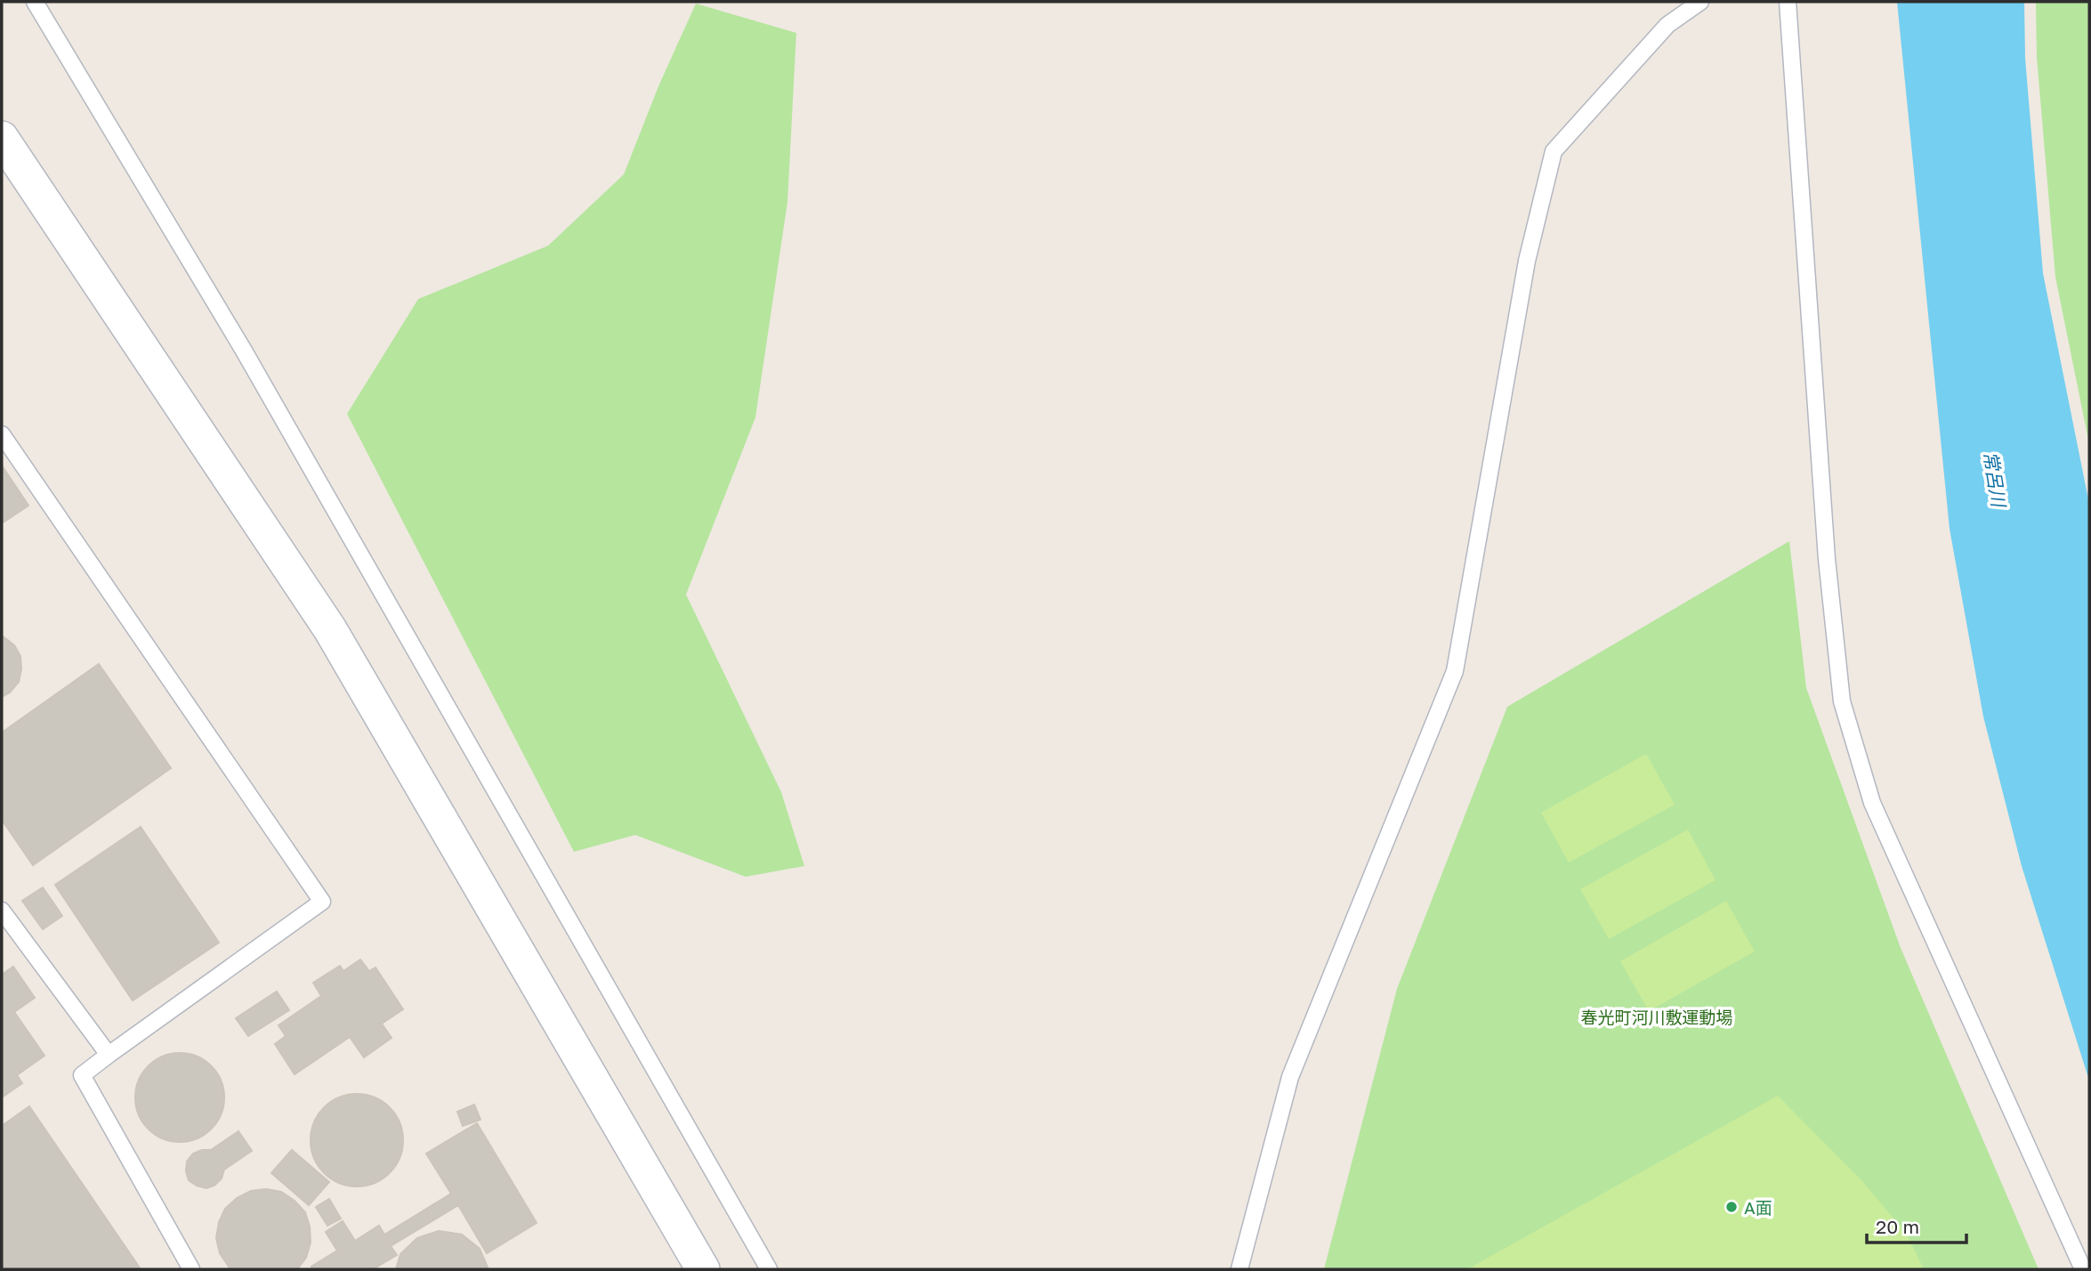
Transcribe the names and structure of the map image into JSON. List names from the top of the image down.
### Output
{
  "water": ["常呂川"],
  "parks": ["春光町河川敷運動場"],
  "places": ["A面"],
  "scale_bar": "20 m"
}
